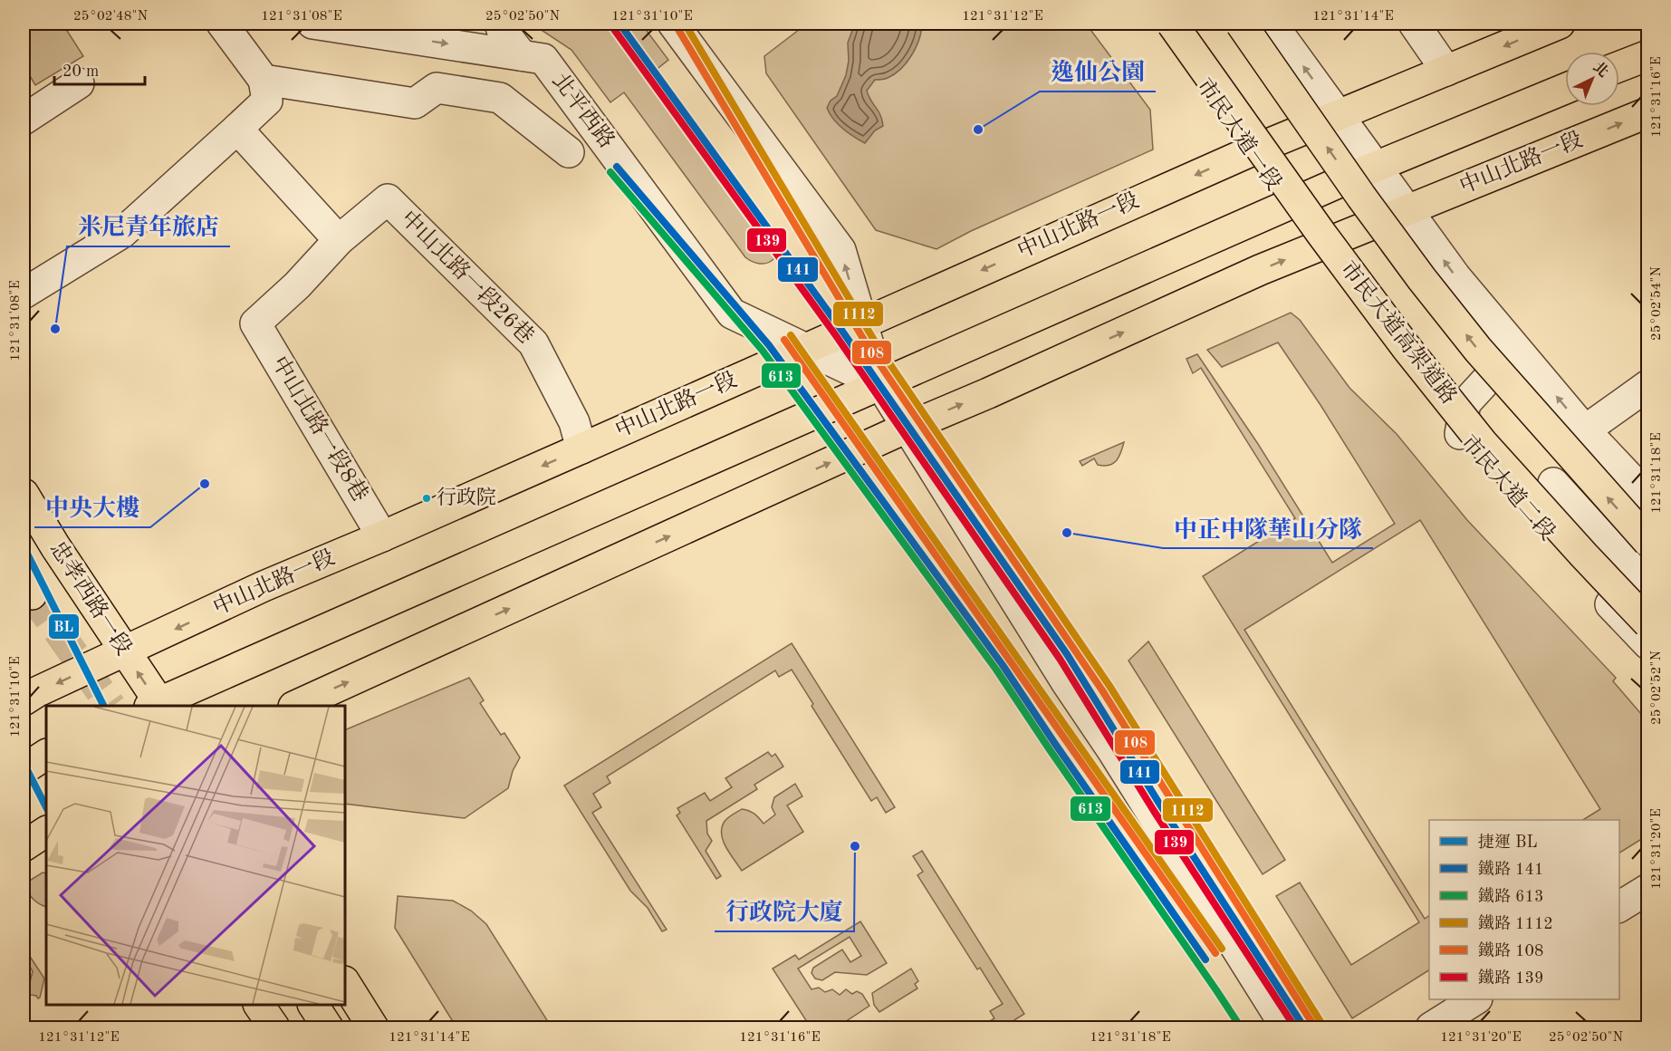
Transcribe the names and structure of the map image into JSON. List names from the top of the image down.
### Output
{
  "streets": {
    "main road": ["中山北路一段", "市民大道高架道路", "忠孝西路一段"],
    "street": [
      "北平西路",
      "市民大道一段",
      "中山北路一段26巷",
      "中山北路一段8巷",
      "市民大道二段"
    ]
  },
  "crossings": [
    ["北平西路", "中山北路一段"],
    ["市民大道一段", "中山北路一段"],
    ["市民大道一段", "市民大道二段"],
    ["中山北路一段", "中山北路一段26巷"],
    ["中山北路一段", "中山北路一段8巷"],
    ["中山北路一段", "市民大道二段"],
    ["中山北路一段", "忠孝西路一段"],
    ["中山北路一段26巷", "中山北路一段8巷"]
  ],
  "places": [
    "逸仙公園",
    "米尼青年旅店",
    "中央大樓",
    "行政院",
    "中正中隊華山分隊",
    "行政院大廈"
  ],
  "lines": [
    "rail line 141",
    "rail line 1112",
    "rail line 108",
    "rail line 139",
    "rail line 613",
    "metro line BL"
  ],
  "legend": [
    "捷運 BL",
    "鐵路 141",
    "鐵路 613",
    "鐵路 1112",
    "鐵路 108",
    "鐵路 139"
  ],
  "scale_bar": "20 m",
  "north": "top right",
  "coordinates": [
    "25°02'48\"N",
    "121°31'08\"E",
    "25°02'50\"N",
    "121°31'10\"E",
    "121°31'12\"E",
    "121°31'14\"E",
    "121°31'16\"E",
    "25°02'54\"N",
    "121°31'18\"E",
    "25°02'52\"N",
    "121°31'20\"E"
  ]
}
